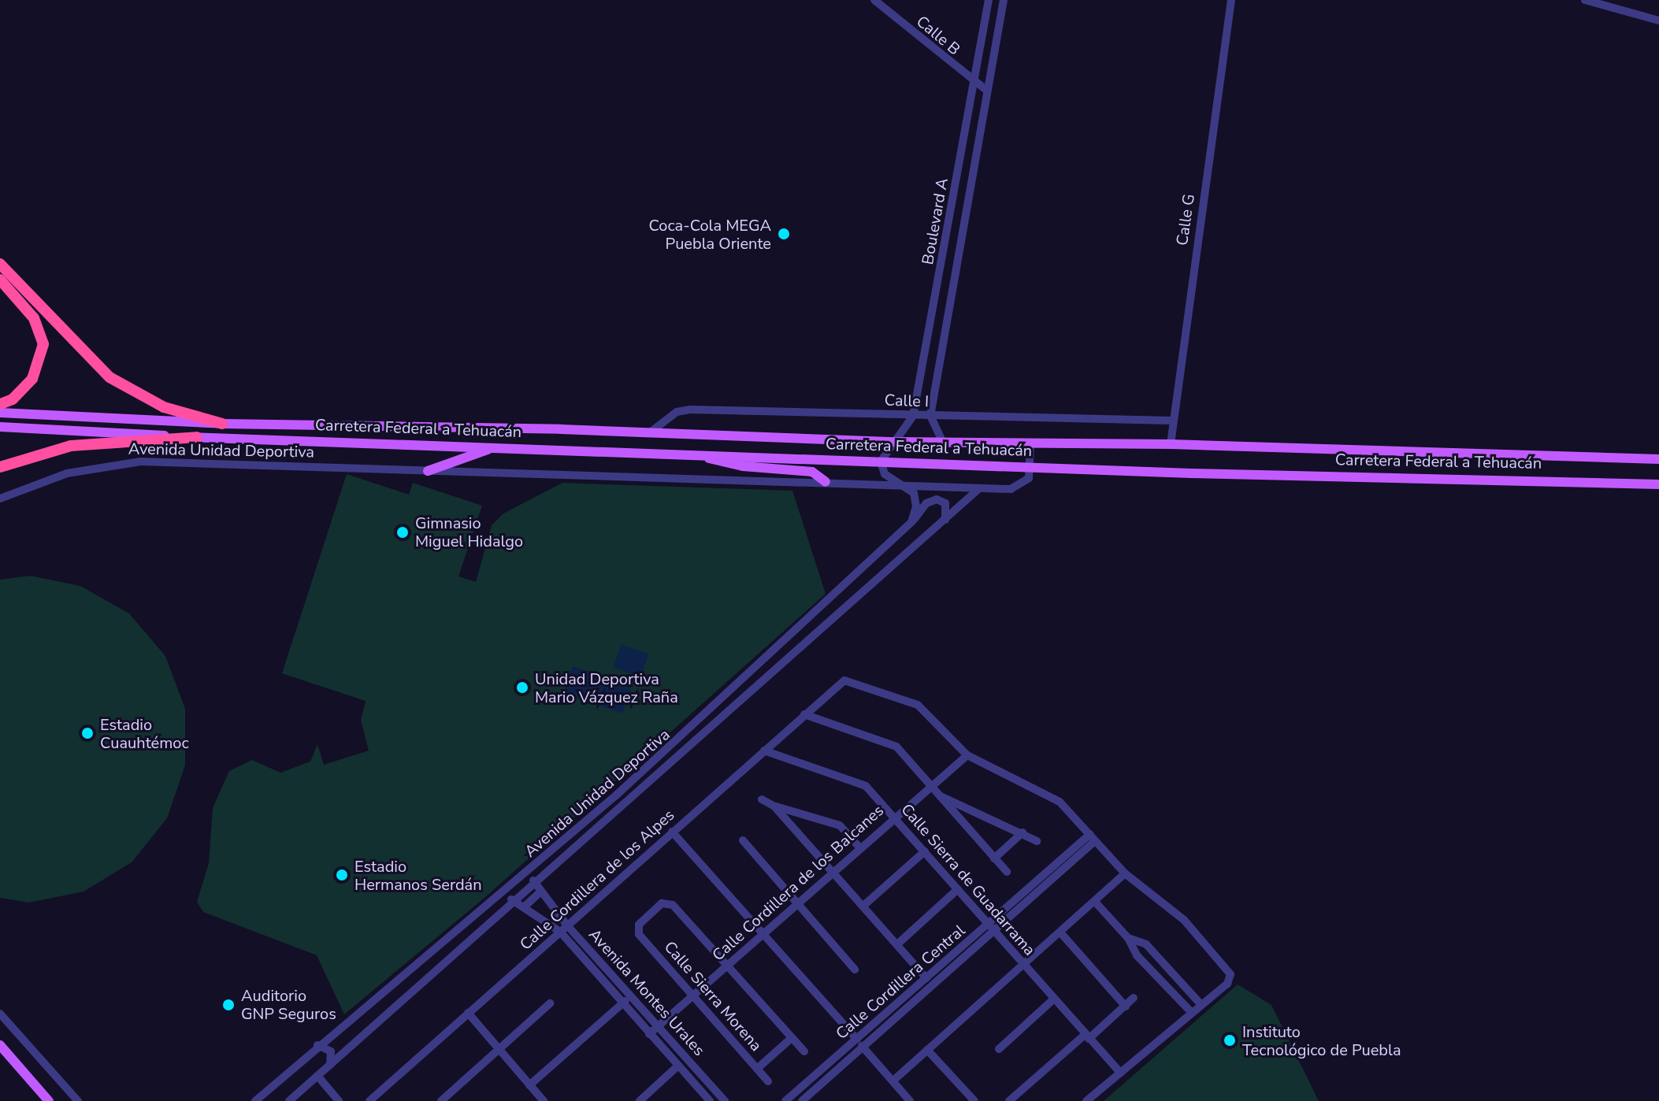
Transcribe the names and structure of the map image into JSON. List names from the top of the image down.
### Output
{
  "streets": {
    "main road": ["Carretera Federal a Tehuacán"],
    "street": [
      "Calle B",
      "Calle G",
      "Boulevard A",
      "Calle I",
      "Avenida Unidad Deportiva",
      "Calle Cordillera de los Alpes",
      "Calle Sierra de Guadarrama",
      "Calle Cordillera de los Balcanes",
      "Calle Cordillera Central",
      "Avenida Montes Urales",
      "Calle Sierra Morena"
    ]
  },
  "crossings": [
    ["Calle B", "Boulevard A"],
    ["Calle G", "Calle I"],
    ["Calle G", "Carretera Federal a Tehuacán"],
    ["Boulevard A", "Calle I"],
    ["Boulevard A", "Carretera Federal a Tehuacán"],
    ["Calle I", "Carretera Federal a Tehuacán"],
    ["Carretera Federal a Tehuacán", "Avenida Unidad Deportiva"],
    ["Avenida Unidad Deportiva", "Avenida Montes Urales"],
    ["Calle Cordillera de los Alpes", "Calle Sierra de Guadarrama"],
    ["Calle Cordillera de los Alpes", "Calle Cordillera de los Balcanes"],
    ["Calle Cordillera de los Alpes", "Avenida Montes Urales"],
    ["Calle Sierra de Guadarrama", "Calle Cordillera de los Balcanes"],
    ["Calle Sierra de Guadarrama", "Calle Cordillera Central"],
    ["Calle Cordillera de los Balcanes", "Avenida Montes Urales"],
    ["Calle Cordillera de los Balcanes", "Calle Sierra Morena"]
  ],
  "places": [
    "Coca-Cola MEGA Puebla Oriente",
    "Gimnasio Miguel Hidalgo",
    "Unidad Deportiva Mario Vázquez Raña",
    "Estadio Cuauhtémoc",
    "Estadio Hermanos Serdán",
    "Auditorio GNP Seguros",
    "Instituto Tecnológico de Puebla"
  ]
}
